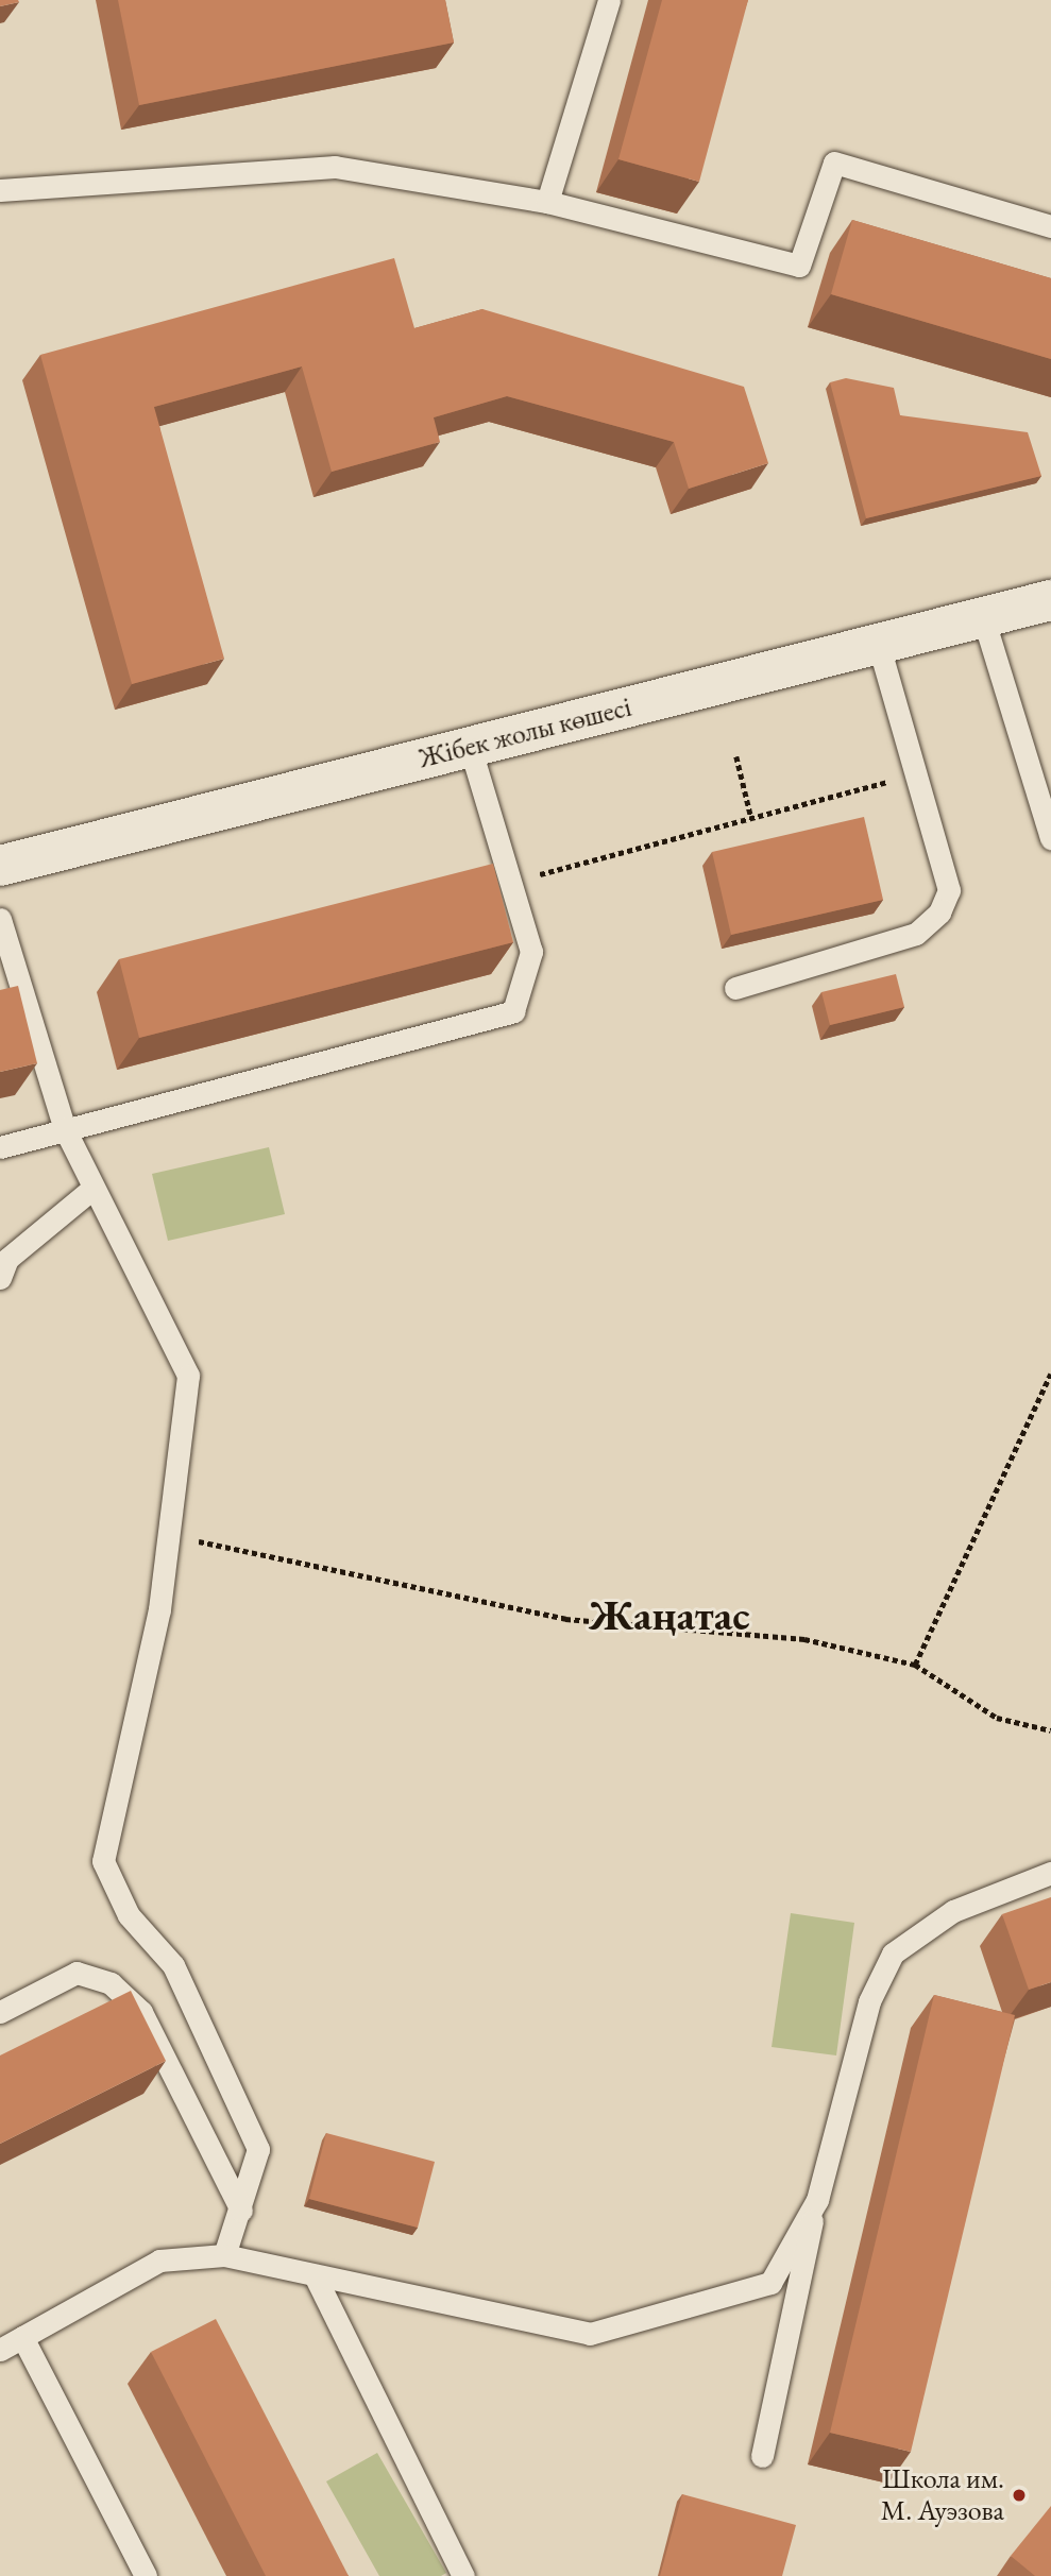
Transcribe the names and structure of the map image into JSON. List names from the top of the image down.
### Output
{
  "streets": {
    "main road": ["Жібек жолы көшесі"]
  },
  "districts": ["Жаңатас"],
  "places": ["Школа им. М. Ауэзова"]
}
